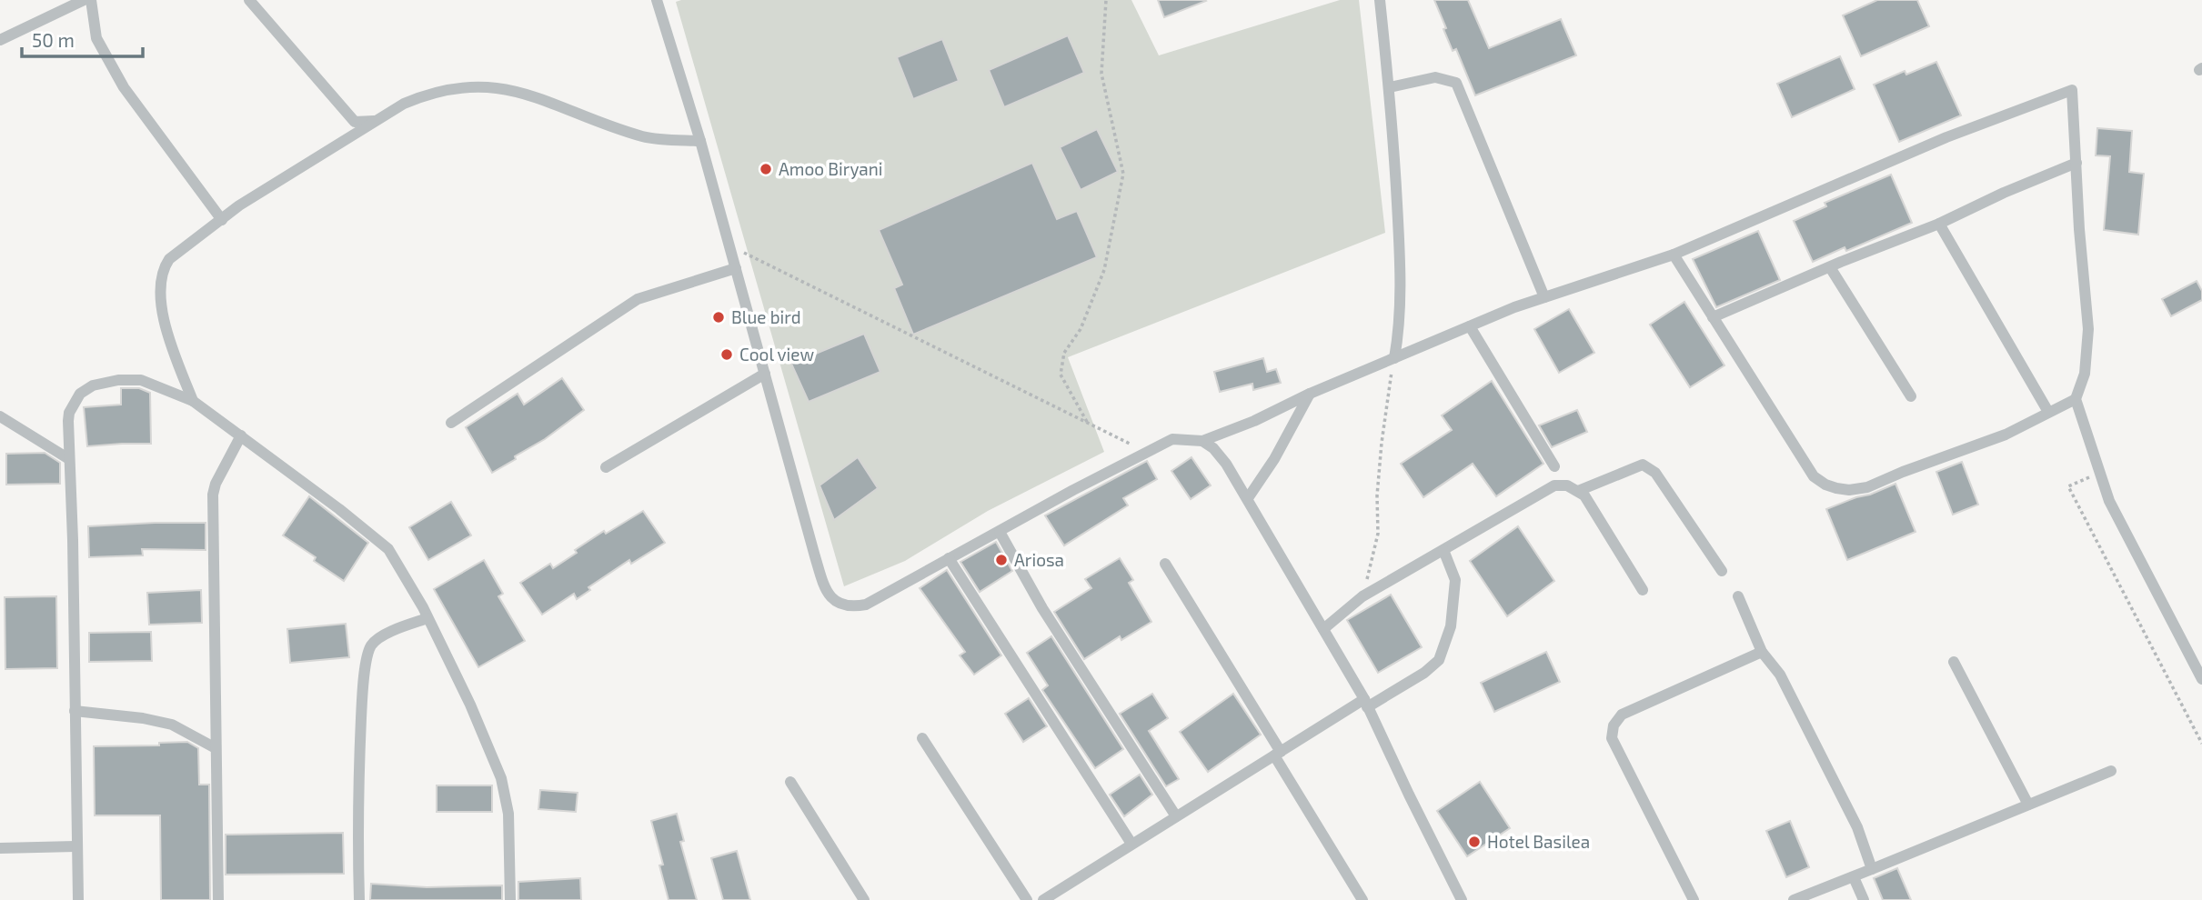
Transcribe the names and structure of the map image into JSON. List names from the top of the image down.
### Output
{
  "places": [
    "Amoo Biryani",
    "Blue bird",
    "Cool view",
    "Ariosa",
    "Hotel Basilea"
  ],
  "scale_bar": "50 m"
}
